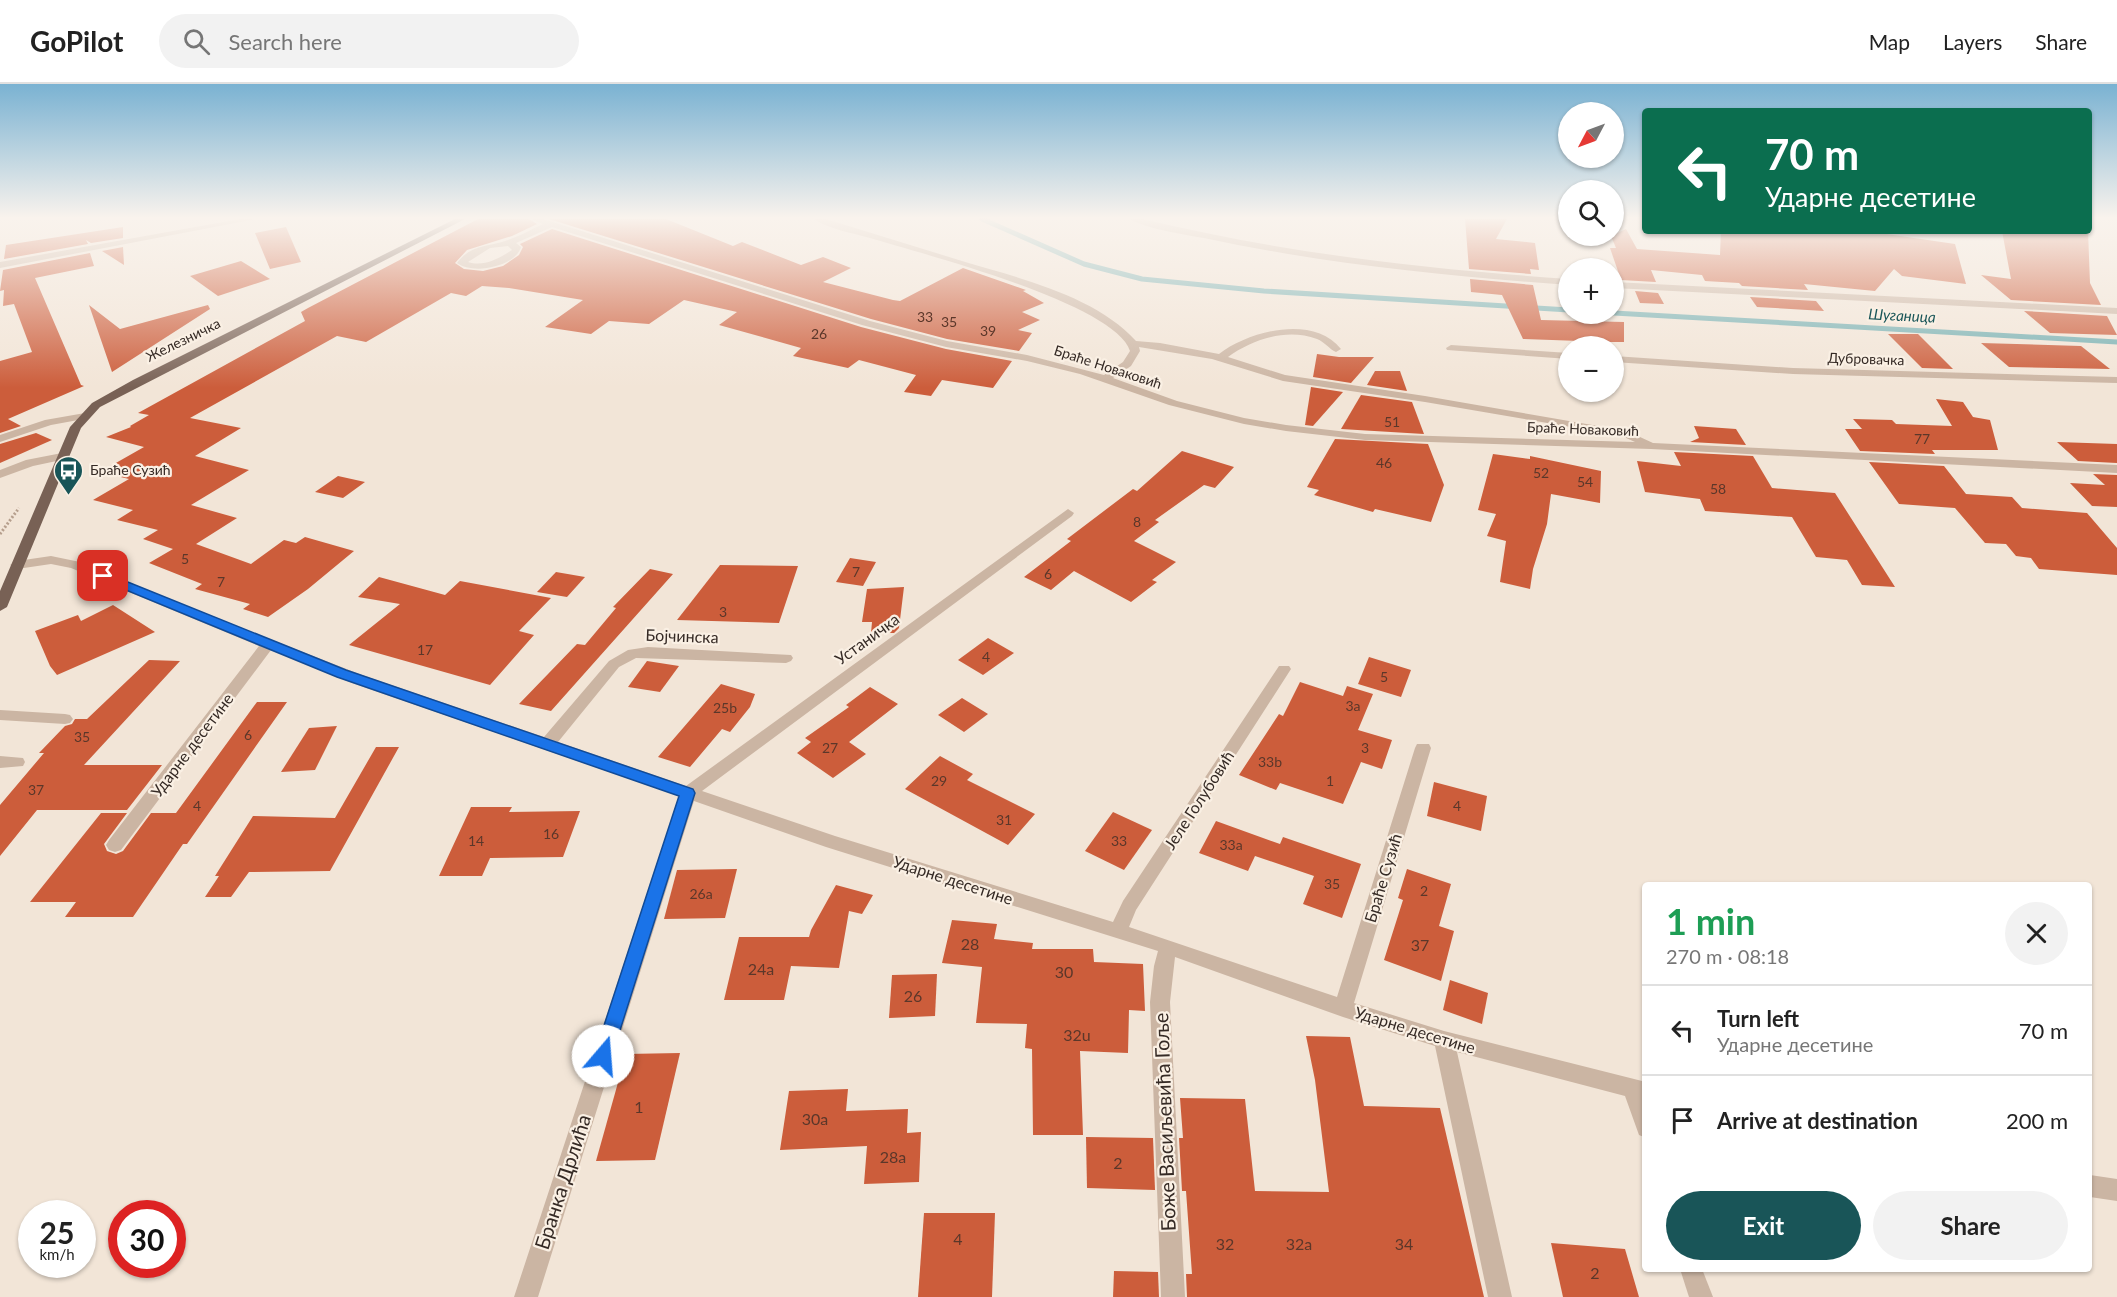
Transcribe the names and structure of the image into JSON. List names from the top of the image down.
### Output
{
  "streets": {
    "main road": ["Железничка"],
    "street": [
      "Дубровачка",
      "Браће Новаковић",
      "Бојчинска",
      "Устаничка",
      "Ударне десетине",
      "Јеле Голубовић",
      "Браће Сузић",
      "Боже Васиљевића Гоље",
      "Бранка Дрлића"
    ]
  },
  "crossings": [
    ["Железничка", "Ударне десетине"],
    ["Бојчинска", "Ударне десетине"],
    ["Устаничка", "Ударне десетине"],
    ["Устаничка", "Бранка Дрлића"],
    ["Ударне десетине", "Јеле Голубовић"],
    ["Ударне десетине", "Браће Сузић"],
    ["Ударне десетине", "Боже Васиљевића Гоље"],
    ["Ударне десетине", "Бранка Дрлића"]
  ],
  "water": ["Шуганица"],
  "places": {
    "bus stop": ["Браће Сузић"]
  },
  "house_numbers": [
    "33",
    "35",
    "39",
    "26",
    "51",
    "77",
    "46",
    "52",
    "54",
    "58",
    "8",
    "5",
    "7",
    "6",
    "7",
    "3",
    "17",
    "4",
    "5",
    "3a",
    "25b",
    "6",
    "35",
    "27",
    "3",
    "33b",
    "29",
    "1",
    "37",
    "4",
    "4",
    "31",
    "16",
    "14",
    "33",
    "33a",
    "35",
    "2",
    "26a",
    "28",
    "37",
    "24a",
    "30",
    "26",
    "32u",
    "1",
    "30a",
    "28a",
    "2",
    "4",
    "32",
    "32a",
    "34",
    "2"
  ],
  "north": "bottom left",
  "page": {
    "header": "GoPilot",
    "search": "Search here",
    "nav": ["Map", "Layers", "Share"],
    "map_buttons": ["+", "−"],
    "turn": ["70 m", "Ударне десетине"],
    "heading": ["1 min", "270 m · 08:18"],
    "list": [
      {
        "name": "Turn left",
        "note": "Ударне десетине",
        "value": "70 m"
      },
      {
        "name": "Arrive at destination",
        "value": "200 m"
      }
    ],
    "buttons": ["Exit", "Share"],
    "speed": "25 km/h",
    "limit": "30"
  }
}
